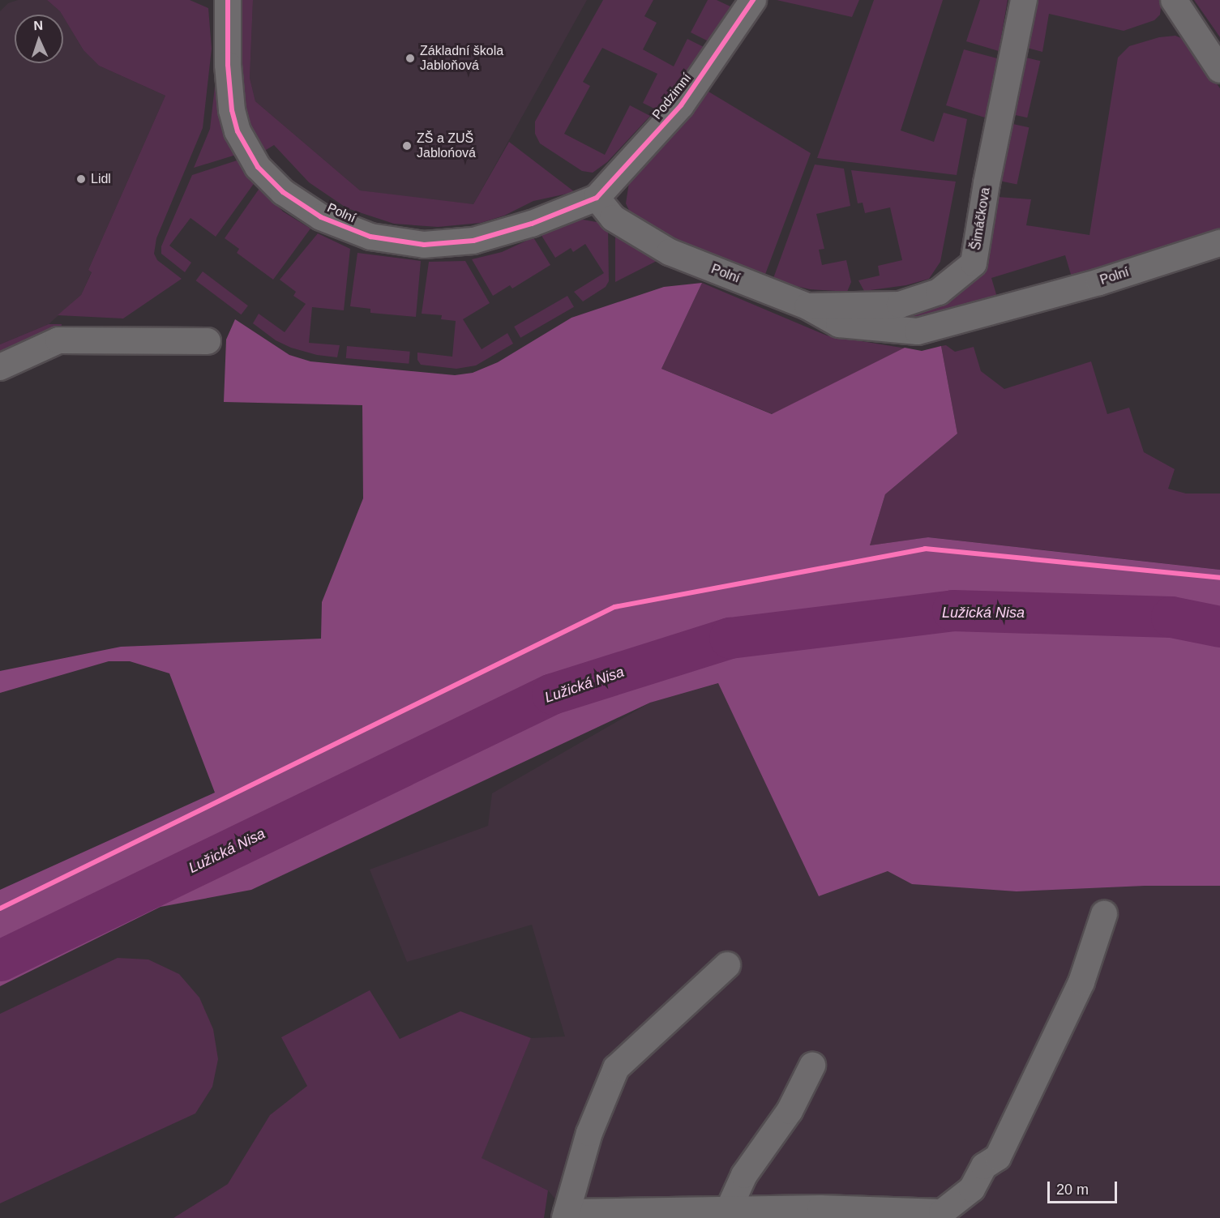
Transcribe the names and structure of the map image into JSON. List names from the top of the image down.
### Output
{
  "streets": {
    "street": ["Podzimní", "Polní", "Šimáčkova"]
  },
  "crossings": [
    ["Podzimní", "Polní"],
    ["Polní", "Šimáčkova"]
  ],
  "water": ["Lužická Nisa"],
  "places": ["Základní škola Jabloňová", "ZŠ a ZUŠ Jablońová", "Lidl"],
  "scale_bar": "20 m",
  "north": "top"
}
